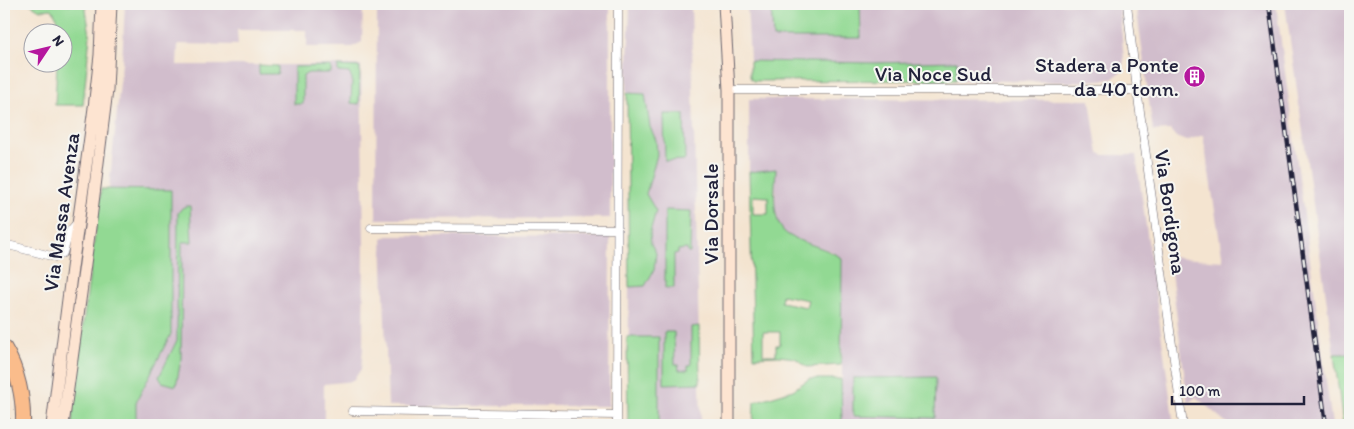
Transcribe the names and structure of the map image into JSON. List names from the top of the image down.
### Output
{
  "streets": {
    "main road": ["Via Massa Avenza", "Via Dorsale"],
    "street": ["Via Noce Sud", "Via Bordigona"]
  },
  "crossings": [
    ["Via Noce Sud", "Via Bordigona"],
    ["Via Noce Sud", "Via Dorsale"]
  ],
  "places": {
    "building": ["Stadera a Ponte da 40 tonn."]
  },
  "scale_bar": "100 m",
  "north": "top right"
}
